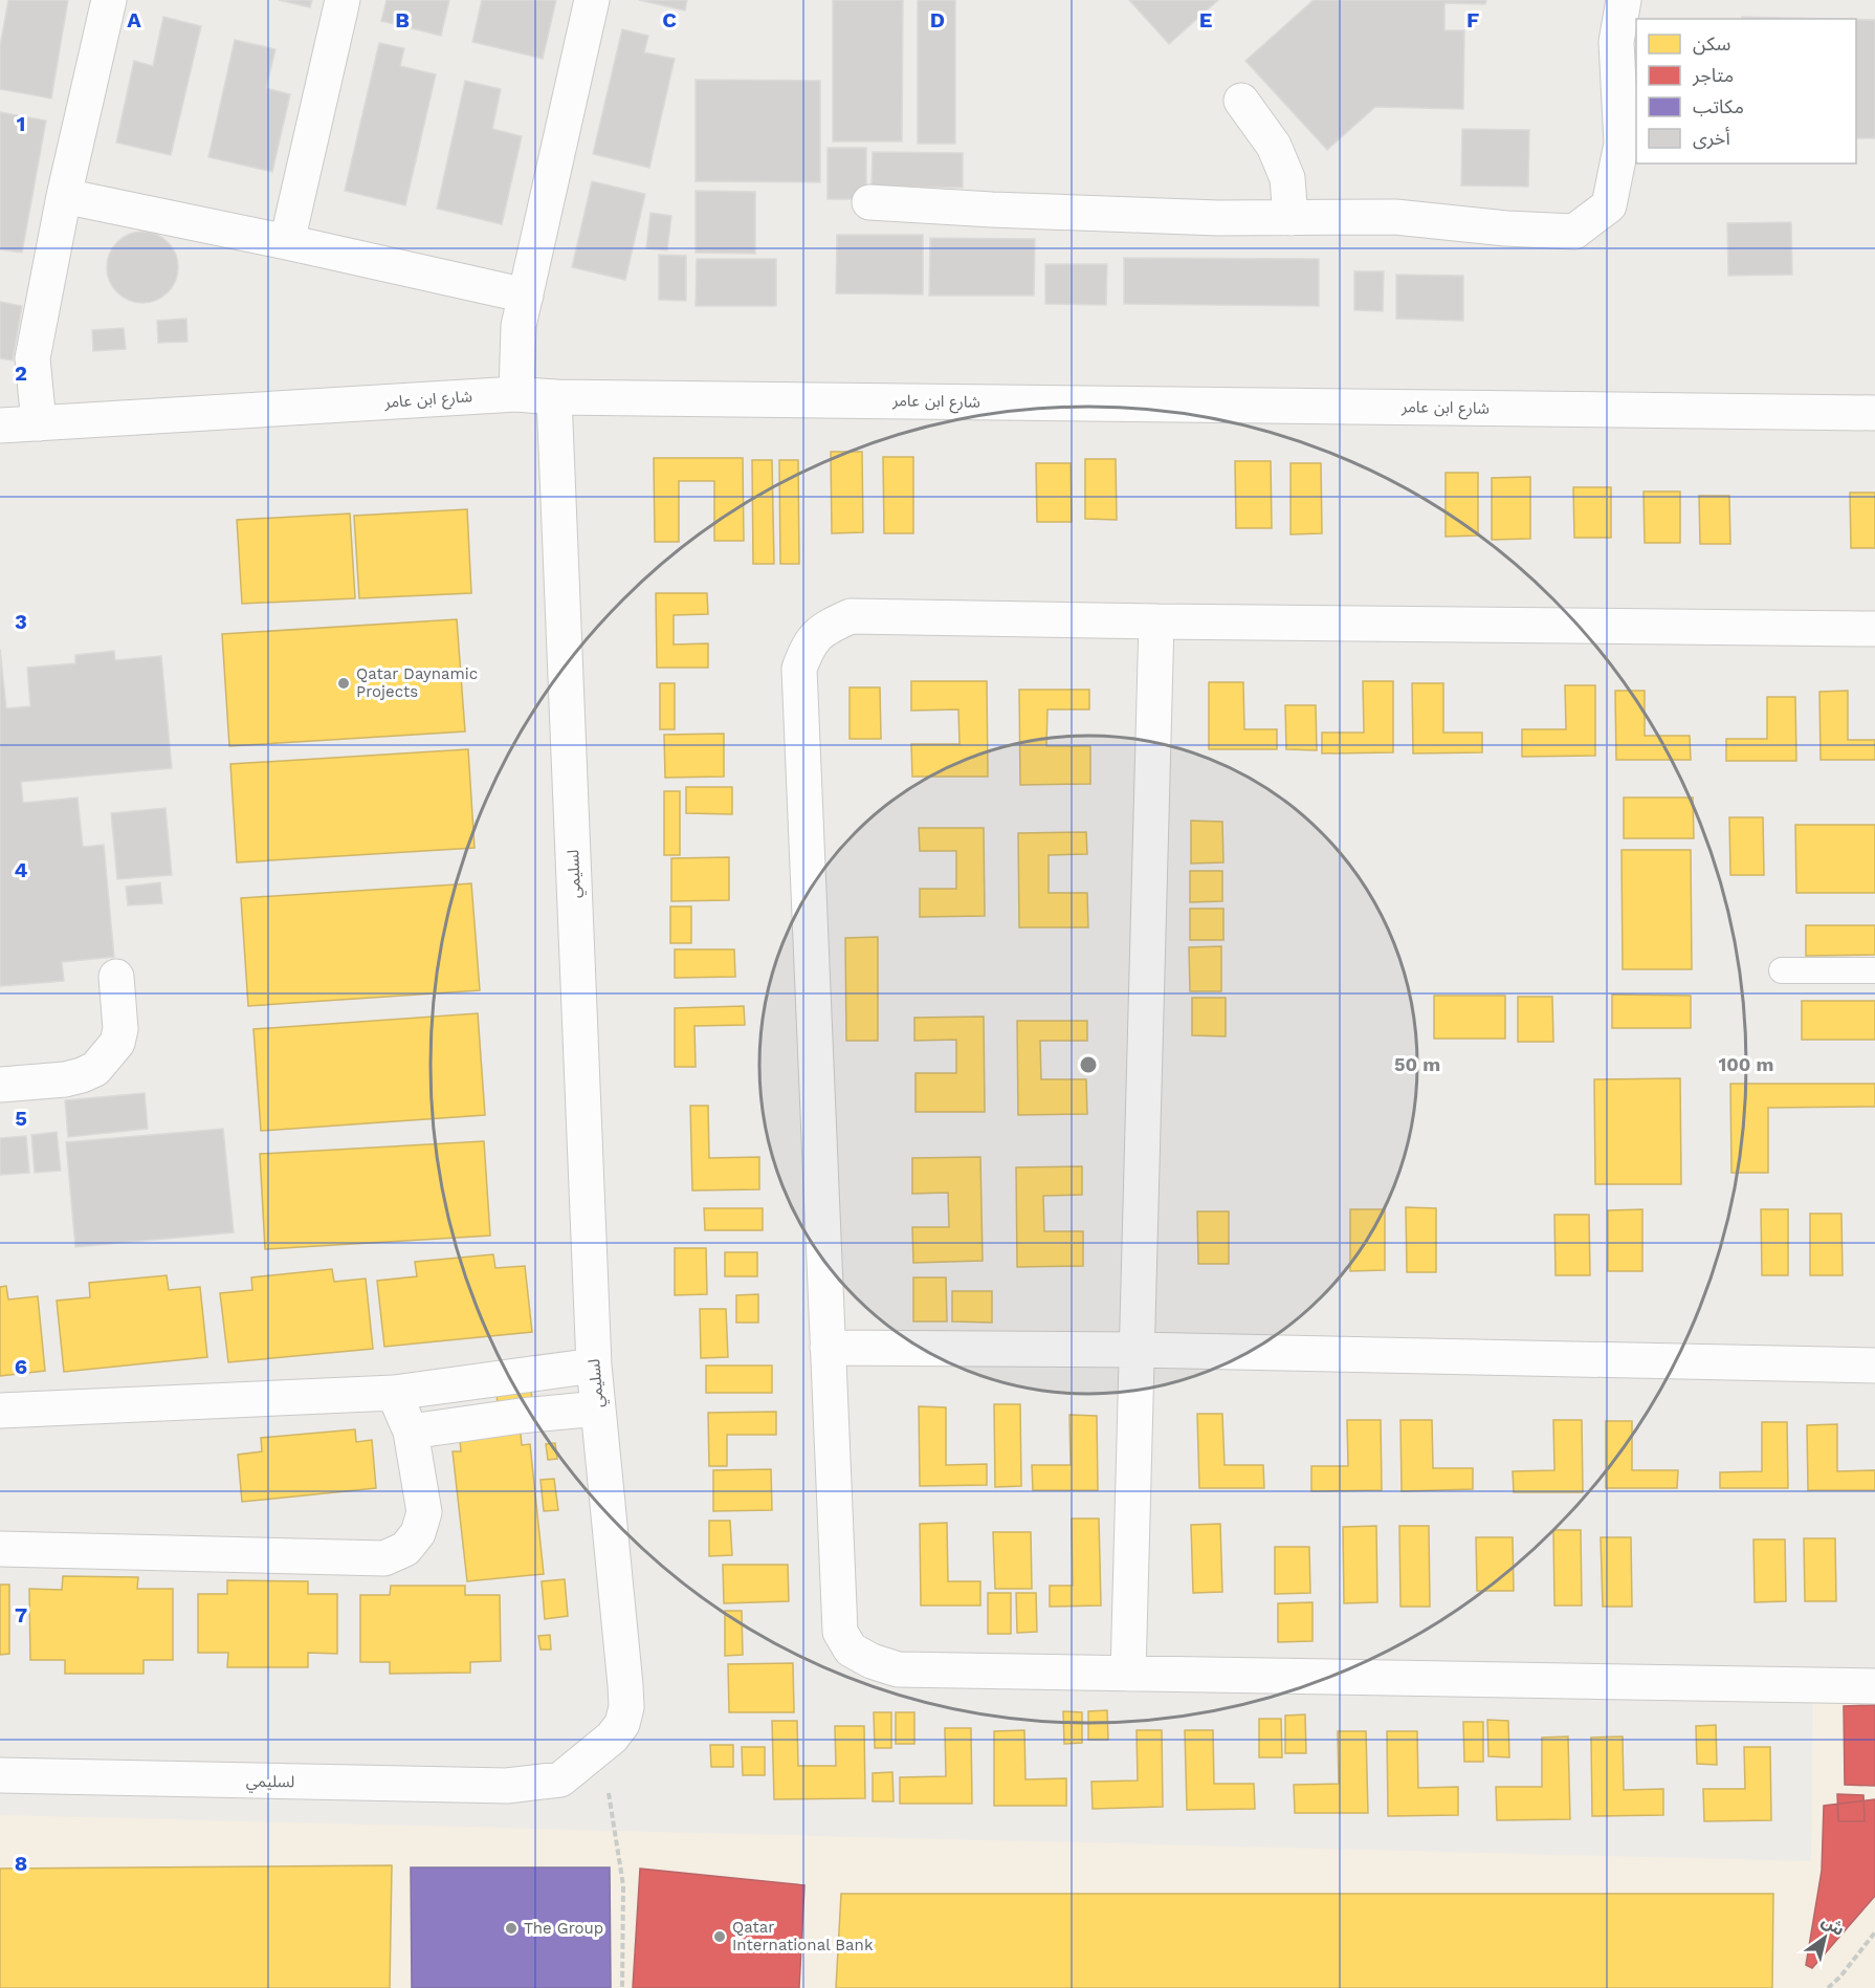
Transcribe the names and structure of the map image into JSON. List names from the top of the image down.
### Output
{
  "streets": {
    "street": ["شارع ابن عامر", "لسليمي"]
  },
  "crossings": [
    ["شارع ابن عامر", "لسليمي"]
  ],
  "places": ["Qatar Daynamic Projects", "The Group", "Qatar International Bank"],
  "legend": [
    "سكن",
    "متاجر",
    "مكاتب",
    "أخرى"
  ],
  "north": "top right",
  "grid": {
    "columns": [
      "A",
      "B",
      "C",
      "D",
      "E",
      "F"
    ],
    "rows": [
      "1",
      "2",
      "3",
      "4",
      "5",
      "6",
      "7",
      "8"
    ]
  },
  "rings": ["50 m", "100 m"]
}
